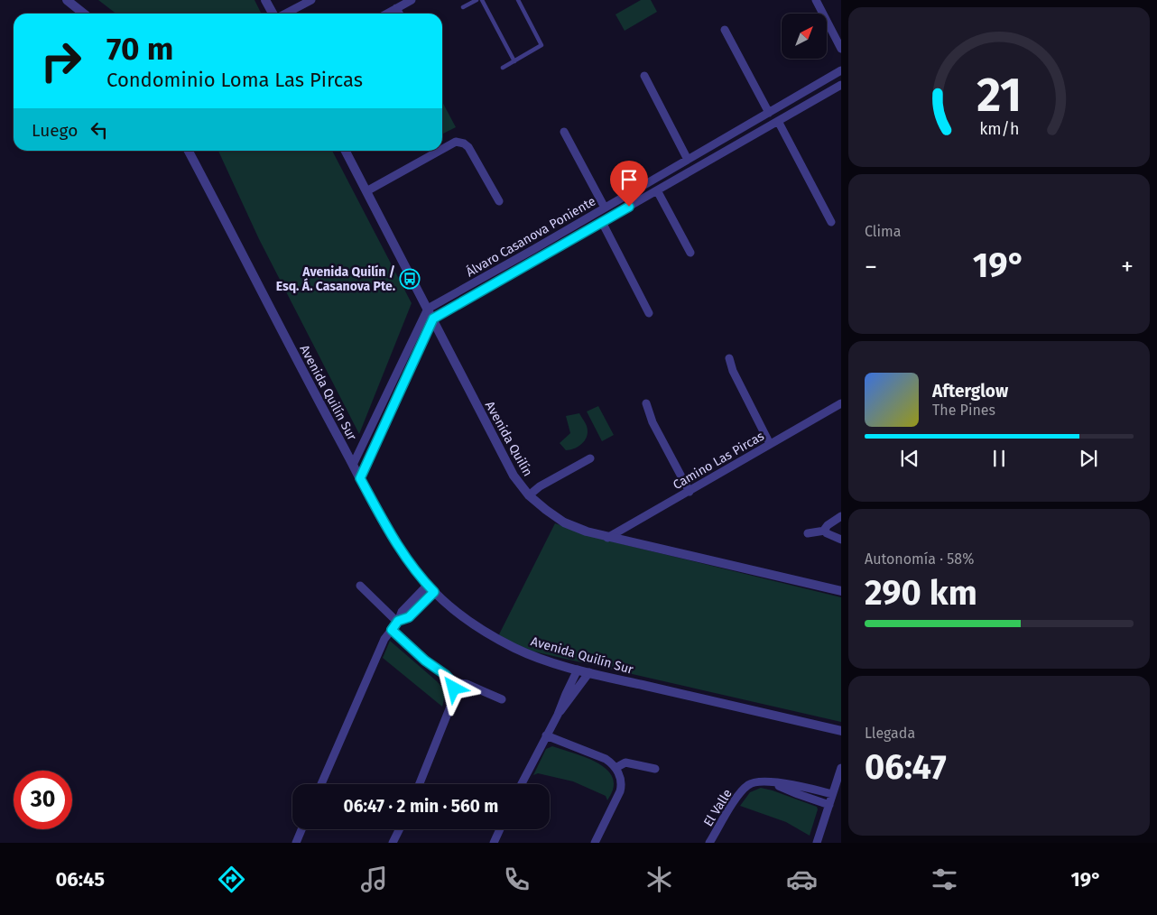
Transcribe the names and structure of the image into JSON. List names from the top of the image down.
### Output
{
  "streets": {
    "street": [
      "Álvaro Casanova Poniente",
      "Avenida Quilín Sur",
      "Avenida Quilín",
      "Camino Las Pircas",
      "El Valle"
    ]
  },
  "crossings": [
    ["Álvaro Casanova Poniente", "Avenida Quilín"],
    ["Avenida Quilín", "Camino Las Pircas"]
  ],
  "places": {
    "bus stop": ["Avenida Quilín / Esq. Á. Casanova Pte."]
  },
  "north": "top right",
  "page": {
    "turn": ["70 m", "Condominio Loma Las Pircas"],
    "then": "Luego",
    "tile": [
      "Clima",
      ["Autonomía · 58%", "290 km"],
      ["Llegada", "06:47"]
    ],
    "heat": ["−", "19°", "+"],
    "song": ["Afterglow", "The Pines"],
    "limit": "30",
    "trip": "06:47 · 2 min · 560 m",
    "tabs": ["06:45", "19°"],
    "gauge": ["21", "km/h"]
  }
}
